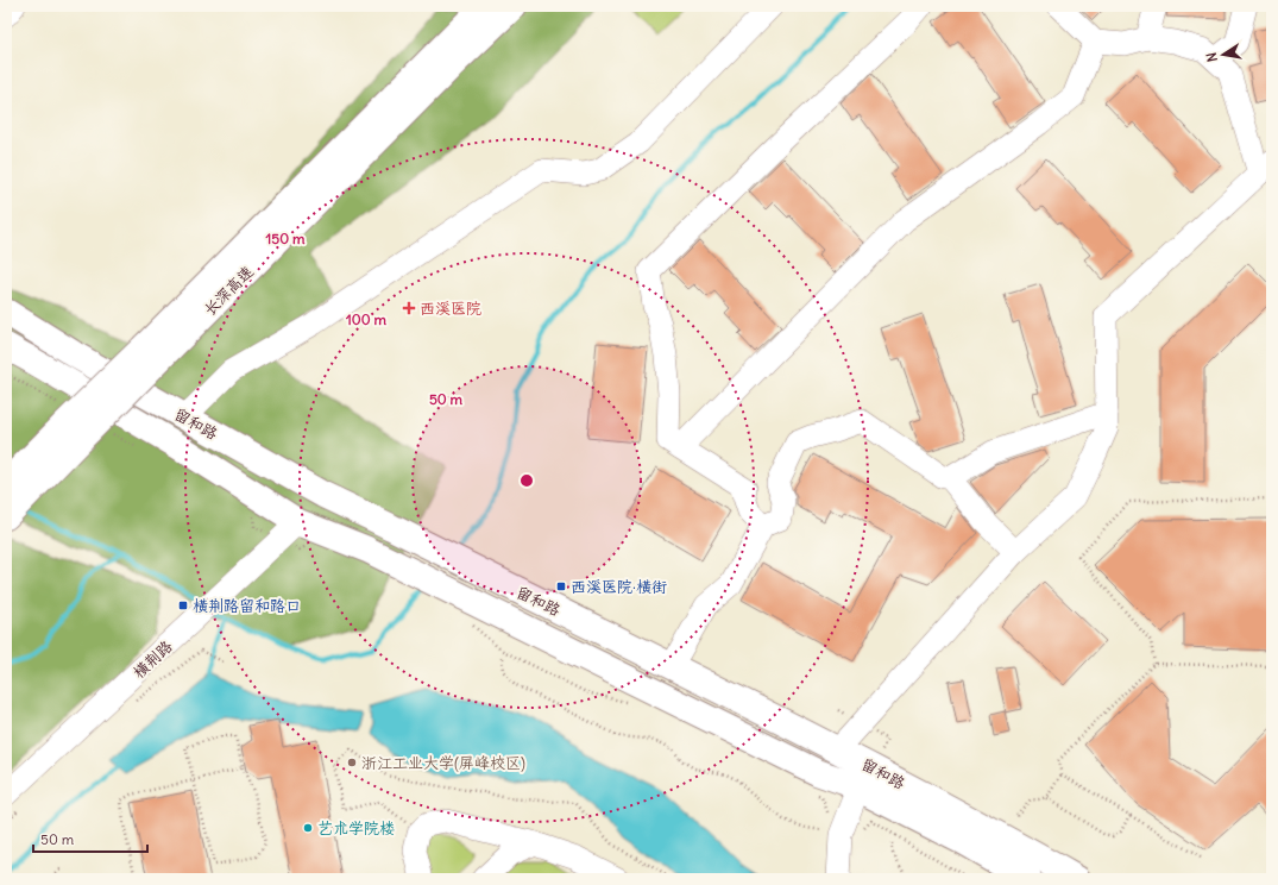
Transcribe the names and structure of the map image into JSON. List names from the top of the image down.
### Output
{
  "streets": {
    "main road": ["长深高速", "留和路"],
    "street": ["横荆路"]
  },
  "crossings": [
    ["留和路", "横荆路"]
  ],
  "places": {
    "health": ["西溪医院"],
    "transit": ["西溪医院·横街", "横荆路留和路口"],
    "other": ["浙江工业大学(屏峰校区)", "艺术学院楼"]
  },
  "scale_bar": "50 m",
  "north": "left",
  "rings": ["150 m", "100 m", "50 m"]
}
